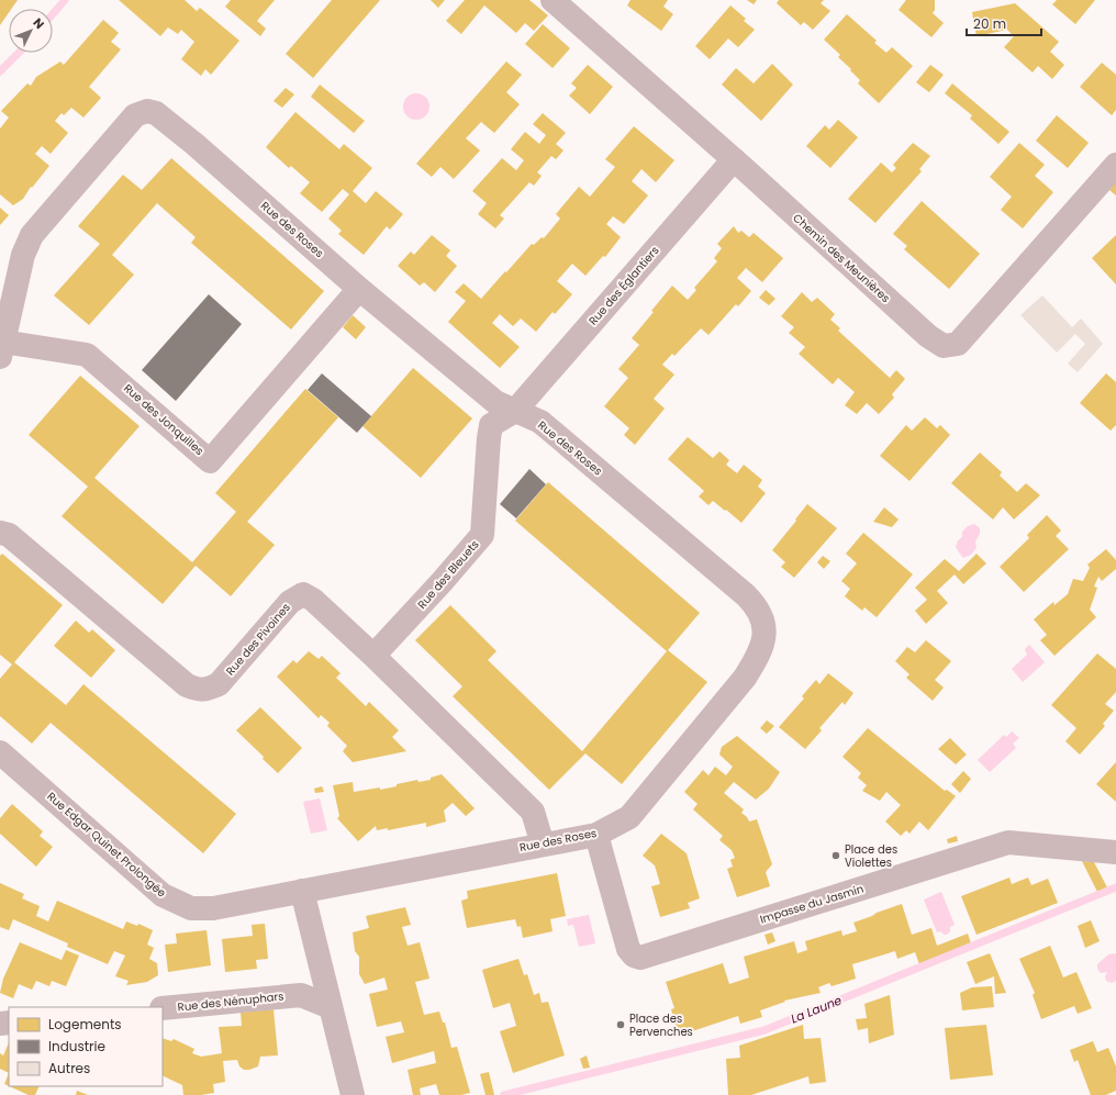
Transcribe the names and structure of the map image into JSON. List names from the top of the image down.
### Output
{
  "streets": {
    "street": [
      "Rue des Roses",
      "Chemin des Meunières",
      "Rue des Églantiers",
      "Rue des Jonquilles",
      "Rue des Bleuets",
      "Rue des Pivoines",
      "Rue Edgar Quinet Prolongée",
      "Impasse du Jasmin",
      "Rue des Nénuphars"
    ]
  },
  "crossings": [
    ["Rue des Roses", "Rue des Églantiers"],
    ["Rue des Roses", "Rue des Jonquilles"],
    ["Rue des Roses", "Rue des Bleuets"],
    ["Rue des Roses", "Rue des Pivoines"],
    ["Rue des Roses", "Rue Edgar Quinet Prolongée"],
    ["Rue des Roses", "Impasse du Jasmin"],
    ["Chemin des Meunières", "Rue des Églantiers"],
    ["Rue des Églantiers", "Rue des Bleuets"],
    ["Rue des Bleuets", "Rue des Pivoines"]
  ],
  "water": ["La Laune"],
  "places": ["Place des Violettes", "Place des Pervenches"],
  "legend": ["Logements", "Industrie", "Autres"],
  "scale_bar": "20 m",
  "north": "top right"
}
